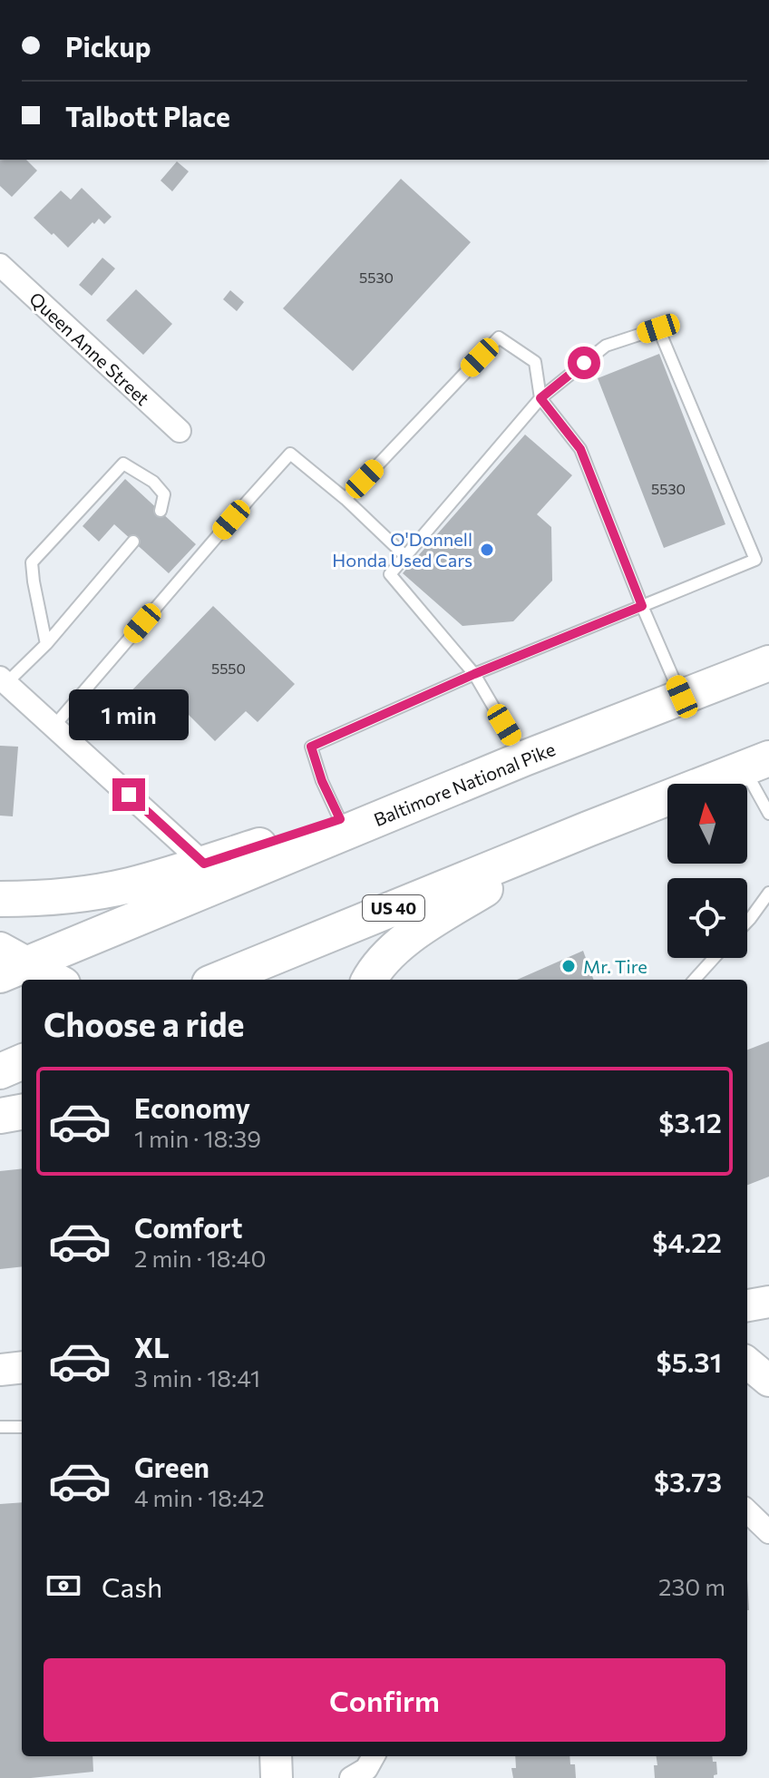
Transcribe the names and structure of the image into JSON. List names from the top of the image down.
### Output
{
  "streets": {
    "main road": ["Baltimore National Pike", "US 40"],
    "street": ["Queen Anne Street"]
  },
  "places": ["O'Donnell Honda Used Cars", "Mr. Tire"],
  "house_numbers": ["5530", "5530", "5550"],
  "north": "top",
  "page": {
    "banner": ["Pickup", "Talbott Place"],
    "bubble": "1 min",
    "heading": "Choose a ride",
    "list": [
      {
        "name": "Economy",
        "note": "1 min · 18:39",
        "value": "$3.12"
      },
      {
        "name": "Comfort",
        "note": "2 min · 18:40",
        "value": "$4.22"
      },
      {
        "name": "XL",
        "note": "3 min · 18:41",
        "value": "$5.31"
      },
      {
        "name": "Green",
        "note": "4 min · 18:42",
        "value": "$3.73"
      }
    ],
    "pay": ["Cash", "230 m"],
    "buttons": "Confirm"
  }
}
